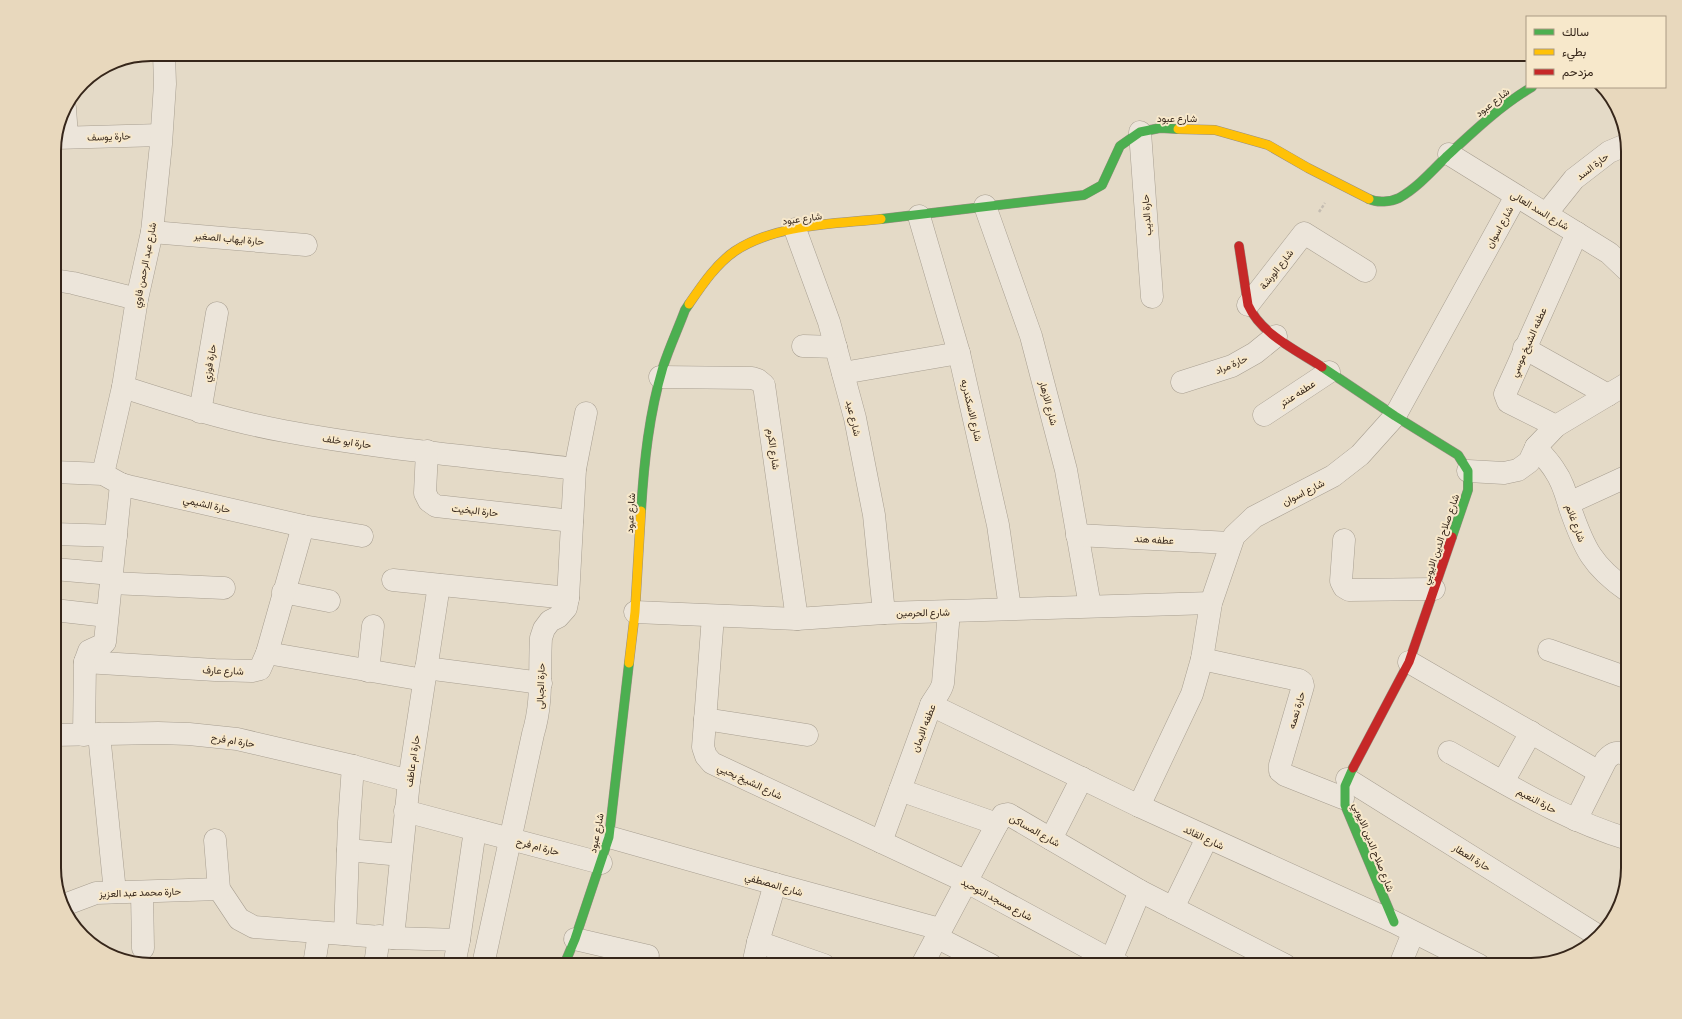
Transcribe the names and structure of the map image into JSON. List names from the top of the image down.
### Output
{
  "streets": {
    "street": [
      "شارع عبود",
      "حارة يوسف",
      "حارة السد",
      "شارع السد العالى",
      "حارة الديب",
      "شارع اسوان",
      "حارة ايهاب الصغير",
      "شارع عبد الرحمن فاوي",
      "شارع الورشة",
      "عطفه الشيخ موسي",
      "حارة فوزي",
      "حارة مراد",
      "عطفه عنتر",
      "شارع الازهار",
      "شارع الاسكندريه",
      "شارع عيد",
      "حارة ابو خلف",
      "شارع الكرم",
      "حارة الشيمي",
      "حارة البخيت",
      "شارع غانم",
      "عطفه هند",
      "شارع صلاح الدين الايوبي",
      "شارع الحرمين",
      "شارع عارف",
      "حارة الجبالى",
      "حارة نعمه",
      "عطفه الايمان",
      "حارة ام فرح",
      "حارة ام عاطف",
      "شارع الشيخ يحيي",
      "حارة النعيم",
      "شارع المساكن",
      "شارع القائد",
      "حارة العطار",
      "شارع المصطفي",
      "حارة محمد عبد العزيز",
      "شارع مسجد التوحيد"
    ]
  },
  "crossings": [
    ["شارع عبود", "شارع السد العالى"],
    ["شارع عبود", "حارة الديب"],
    ["شارع عبود", "شارع الازهار"],
    ["شارع عبود", "شارع الاسكندريه"],
    ["شارع عبود", "شارع عيد"],
    ["شارع عبود", "شارع الكرم"],
    ["شارع عبود", "شارع الحرمين"],
    ["شارع عبود", "حارة ام فرح"],
    ["شارع عبود", "شارع المصطفي"],
    ["حارة يوسف", "شارع عبد الرحمن فاوي"],
    ["حارة السد", "شارع السد العالى"],
    ["شارع السد العالى", "شارع اسوان"],
    ["شارع السد العالى", "عطفه الشيخ موسي"],
    ["شارع اسوان", "عطفه هند"],
    ["شارع اسوان", "شارع الحرمين"],
    ["شارع اسوان", "حارة نعمه"],
    ["شارع اسوان", "شارع القائد"],
    ["حارة ايهاب الصغير", "شارع عبد الرحمن فاوي"],
    ["شارع عبد الرحمن فاوي", "حارة ابو خلف"],
    ["شارع عبد الرحمن فاوي", "حارة الشيمي"],
    ["شارع عبد الرحمن فاوي", "شارع عارف"],
    ["حارة فوزي", "حارة ابو خلف"],
    ["شارع الازهار", "عطفه هند"],
    ["شارع الازهار", "شارع الحرمين"],
    ["شارع الاسكندريه", "شارع الحرمين"],
    ["شارع عيد", "شارع الحرمين"],
    ["حارة ابو خلف", "حارة البخيت"],
    ["حارة ابو خلف", "حارة الجبالى"],
    ["شارع الكرم", "شارع الحرمين"],
    ["حارة الشيمي", "شارع عارف"],
    ["حارة البخيت", "حارة الجبالى"],
    ["شارع صلاح الدين الايوبي", "حارة نعمه"],
    ["شارع صلاح الدين الايوبي", "شارع القائد"],
    ["شارع صلاح الدين الايوبي", "حارة العطار"],
    ["شارع الحرمين", "عطفه الايمان"],
    ["شارع الحرمين", "شارع الشيخ يحيي"],
    ["حارة الجبالى", "حارة ام فرح"],
    ["حارة نعمه", "حارة العطار"],
    ["عطفه الايمان", "شارع الشيخ يحيي"],
    ["عطفه الايمان", "شارع القائد"],
    ["عطفه الايمان", "شارع مسجد التوحيد"],
    ["حارة ام فرح", "حارة ام عاطف"],
    ["شارع الشيخ يحيي", "شارع مسجد التوحيد"],
    ["شارع المساكن", "شارع المصطفي"],
    ["شارع المساكن", "شارع مسجد التوحيد"]
  ],
  "legend": ["سالك", "بطيء", "مزدحم"]
}
